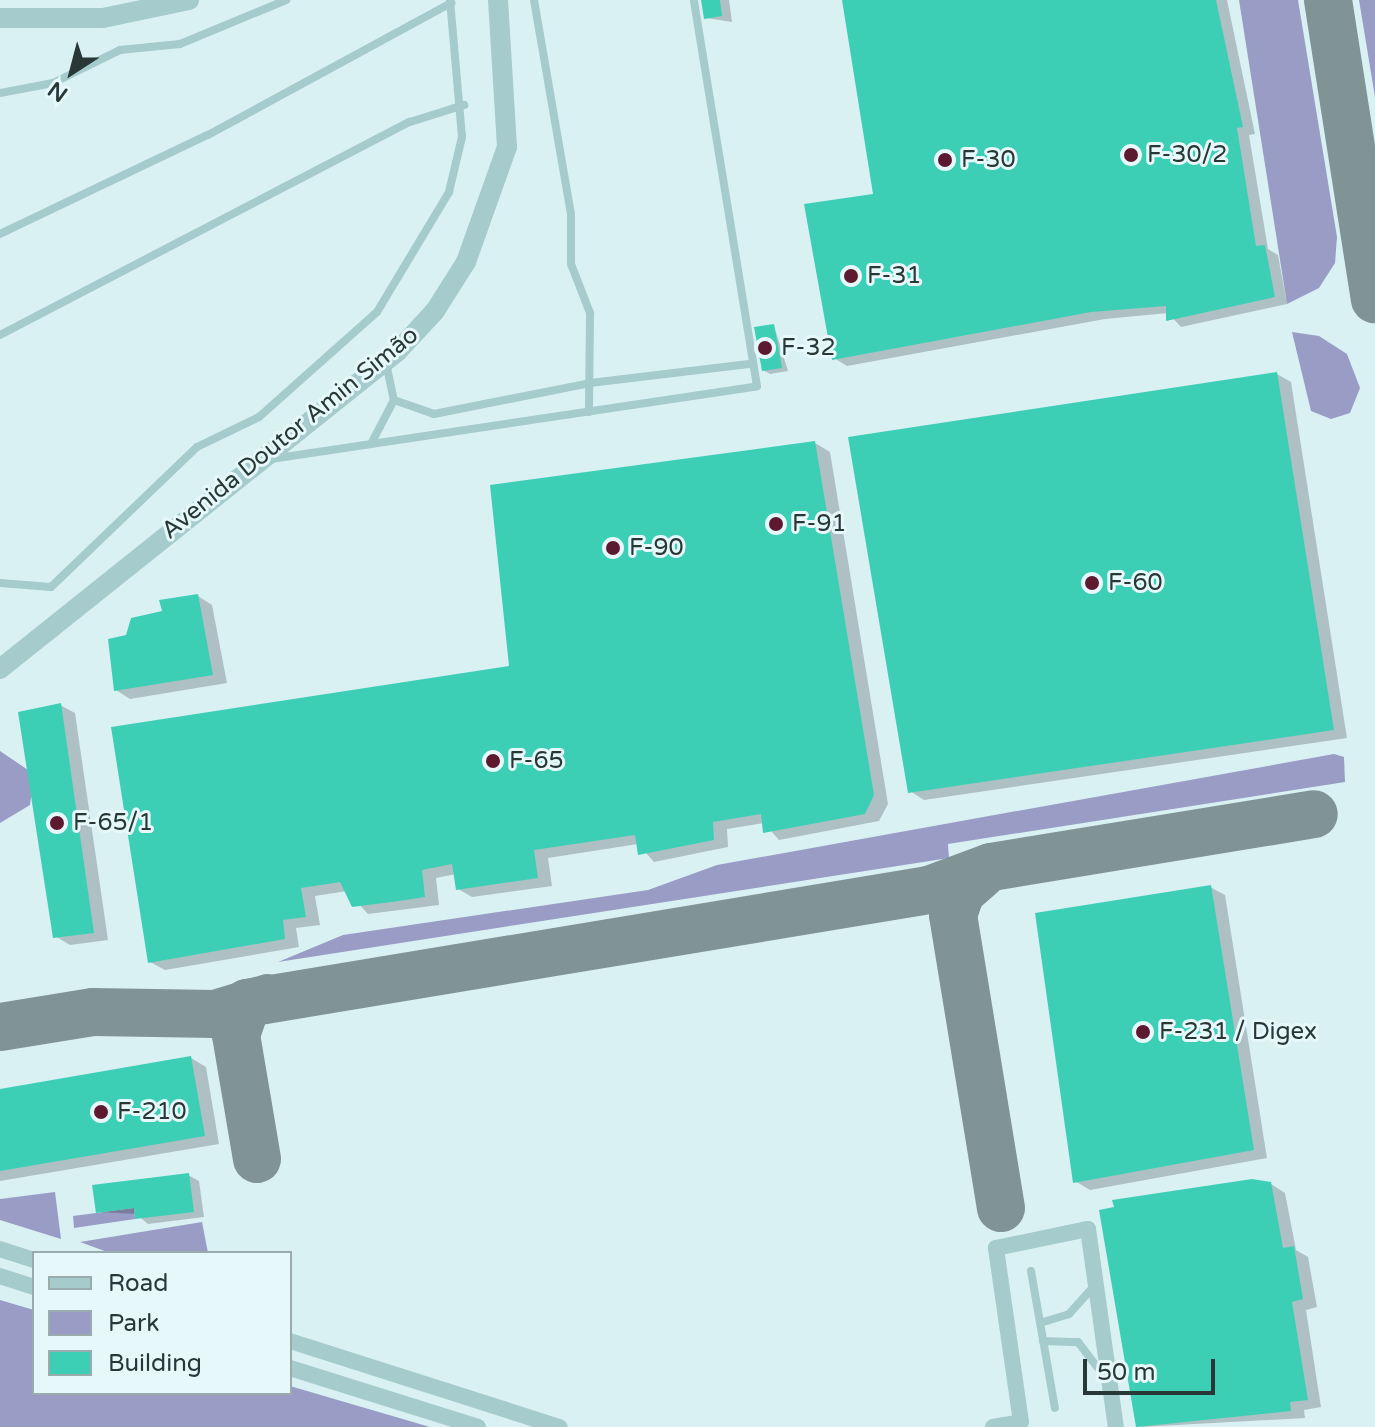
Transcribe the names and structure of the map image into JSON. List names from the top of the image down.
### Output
{
  "streets": {
    "street": ["Avenida Doutor Amin Simão"]
  },
  "places": [
    "F-30/2",
    "F-30",
    "F-31",
    "F-32",
    "F-91",
    "F-90",
    "F-60",
    "F-65",
    "F-65/1",
    "F-231 / Digex",
    "F-210"
  ],
  "legend": ["Road", "Park", "Building"],
  "scale_bar": "50 m",
  "north": "bottom left"
}
